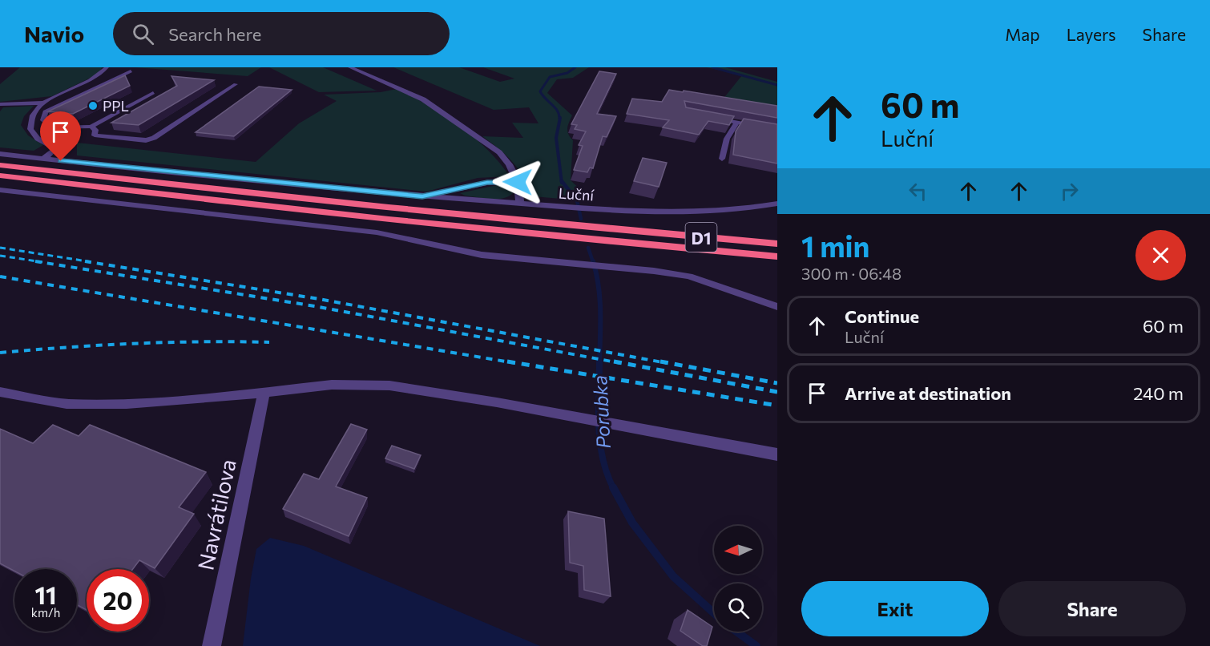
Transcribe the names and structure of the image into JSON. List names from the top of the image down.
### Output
{
  "streets": {
    "highway": ["D1"],
    "street": ["Luční", "Navrátilova"]
  },
  "water": ["Porubka"],
  "places": ["PPL"],
  "north": "left",
  "page": {
    "header": "Navio",
    "search": "Search here",
    "nav": ["Map", "Layers", "Share"],
    "turn": ["60 m", "Luční"],
    "heading": ["1 min", "300 m · 06:48"],
    "list": [
      {
        "name": "Continue",
        "note": "Luční",
        "value": "60 m"
      },
      {
        "name": "Arrive at destination",
        "value": "240 m"
      }
    ],
    "speed": "11 km/h",
    "limit": "20",
    "buttons": ["Exit", "Share"]
  }
}
